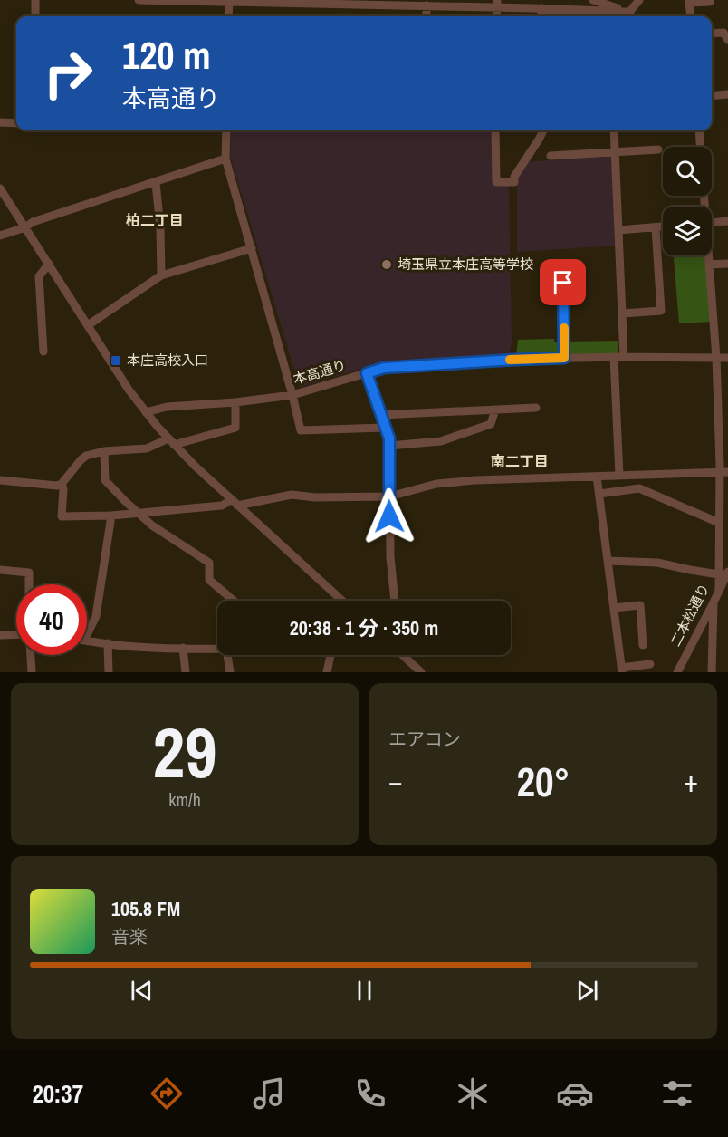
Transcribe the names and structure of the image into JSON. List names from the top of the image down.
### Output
{
  "streets": {
    "street": ["本高通り", "二本松通り"]
  },
  "districts": ["柏二丁目", "南二丁目"],
  "places": {
    "other": ["埼玉県立本庄高等学校"],
    "transit": ["本庄高校入口"]
  },
  "page": {
    "turn": ["120 m", "本高通り"],
    "limit": "40",
    "trip": "20:38 · 1 分 · 350 m",
    "tile": [
      ["29", "km/h"],
      "エアコン"
    ],
    "heat": ["−", "20°", "+"],
    "song": ["105.8 FM", "音楽"],
    "tabs": "20:37"
  }
}
